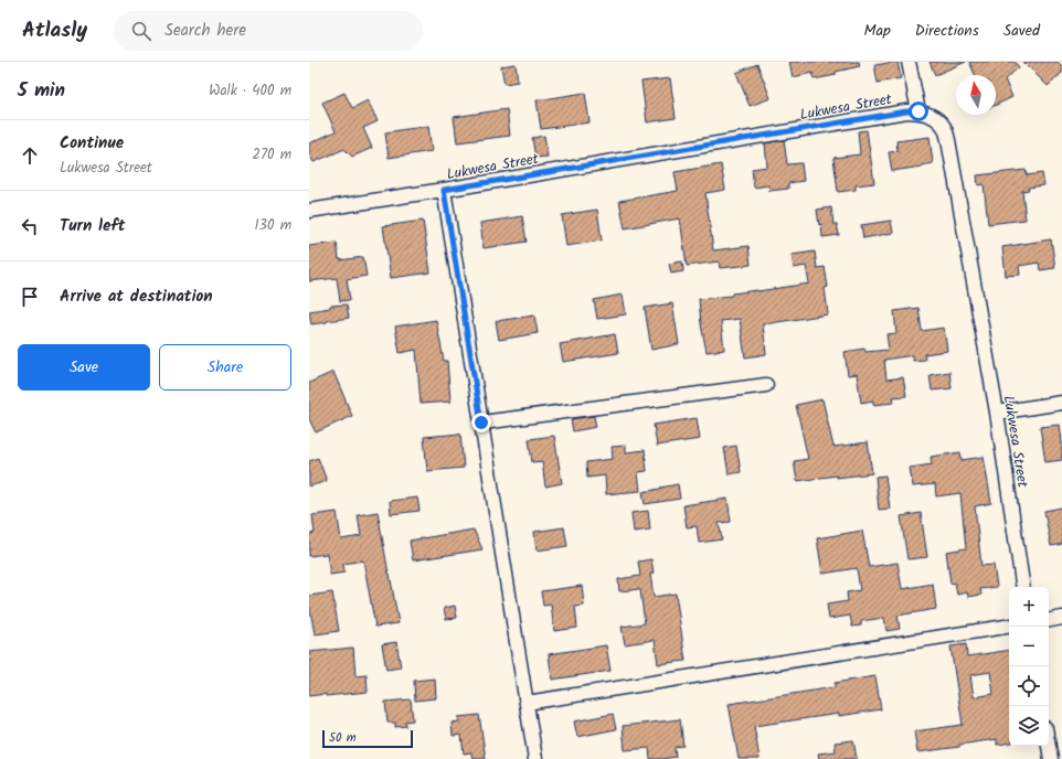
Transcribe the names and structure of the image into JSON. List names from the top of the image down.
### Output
{
  "streets": {
    "street": ["Lukwesa Street"]
  },
  "scale_bar": "50 m",
  "north": "top",
  "page": {
    "header": "Atlasly",
    "search": "Search here",
    "nav": ["Map", "Directions", "Saved"],
    "heading": ["5 min", "Walk · 400 m"],
    "list": [
      ["Continue", "Lukwesa Street", "270 m"],
      ["Turn left", "130 m"],
      "Arrive at destination"
    ],
    "buttons": ["Save", "Share"],
    "map_buttons": ["+", "−"],
    "scale": "50 m"
  }
}
